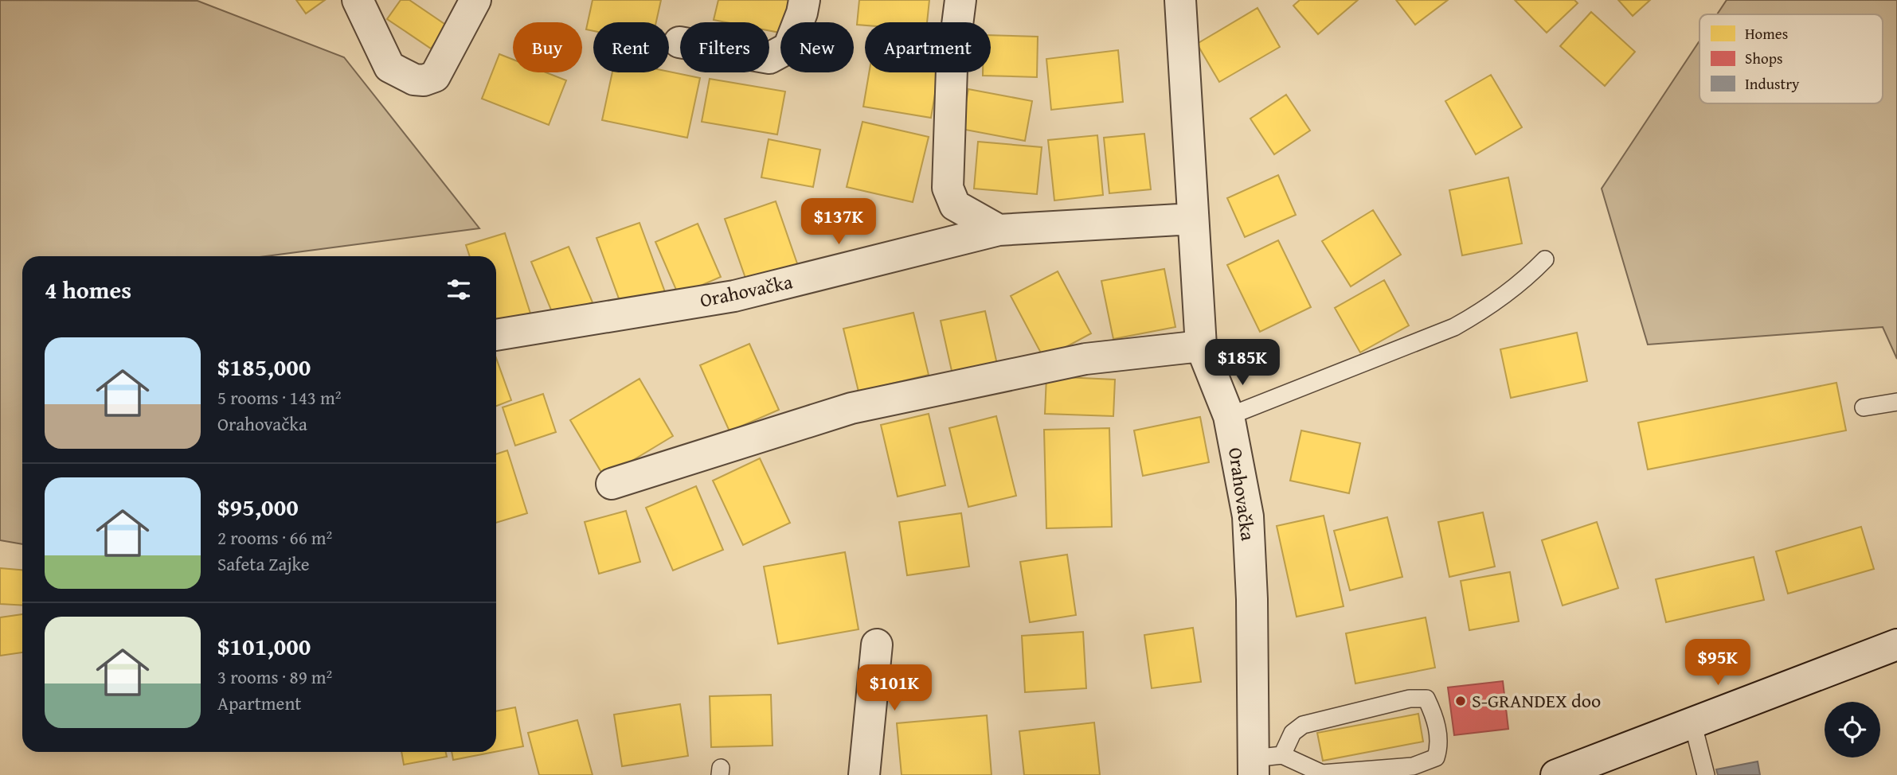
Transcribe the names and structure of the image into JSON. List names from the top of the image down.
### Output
{
  "streets": {
    "street": ["Orahovačka"]
  },
  "places": ["S-GRANDEX doo"],
  "legend": ["Homes", "Shops", "Industry"],
  "page": {
    "chip": [
      "Buy",
      "Rent",
      "Filters",
      "New",
      "Apartment"
    ],
    "price": [
      "$137K",
      "$185K",
      "$95K",
      "$101K"
    ],
    "heading": "4 homes",
    "list": [
      {
        "name": "$185,000",
        "note": "5 rooms · 143 m² · Orahovačka"
      },
      {
        "name": "$95,000",
        "note": "2 rooms · 66 m² · Safeta Zajke"
      },
      {
        "name": "$101,000",
        "note": "3 rooms · 89 m² · Apartment"
      }
    ]
  }
}
